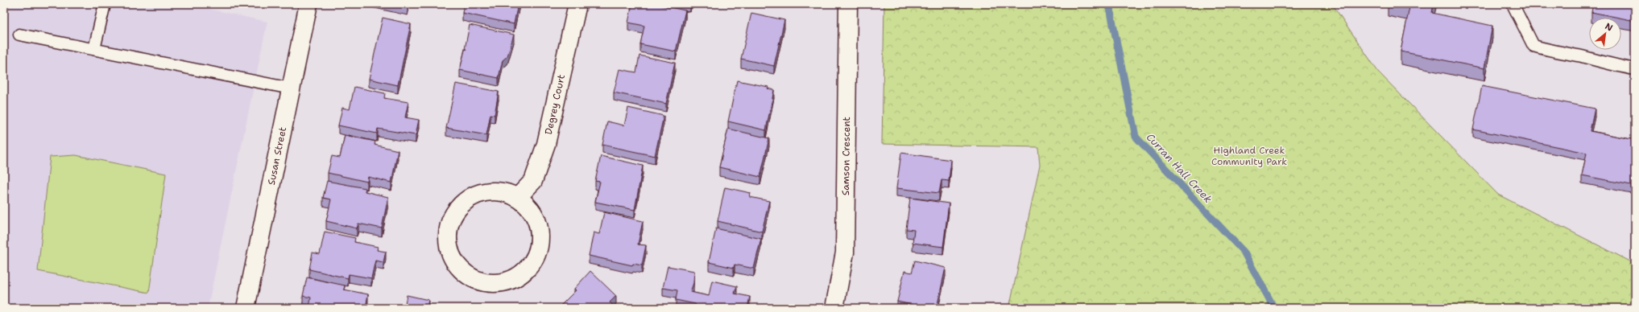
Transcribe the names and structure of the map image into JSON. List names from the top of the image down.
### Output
{
  "streets": {
    "street": ["Degrey Court", "Susan Street", "Samson Crescent"]
  },
  "water": ["Curran Hall Creek"],
  "parks": ["Highland Creek Community Park"],
  "north": "top right"
}
